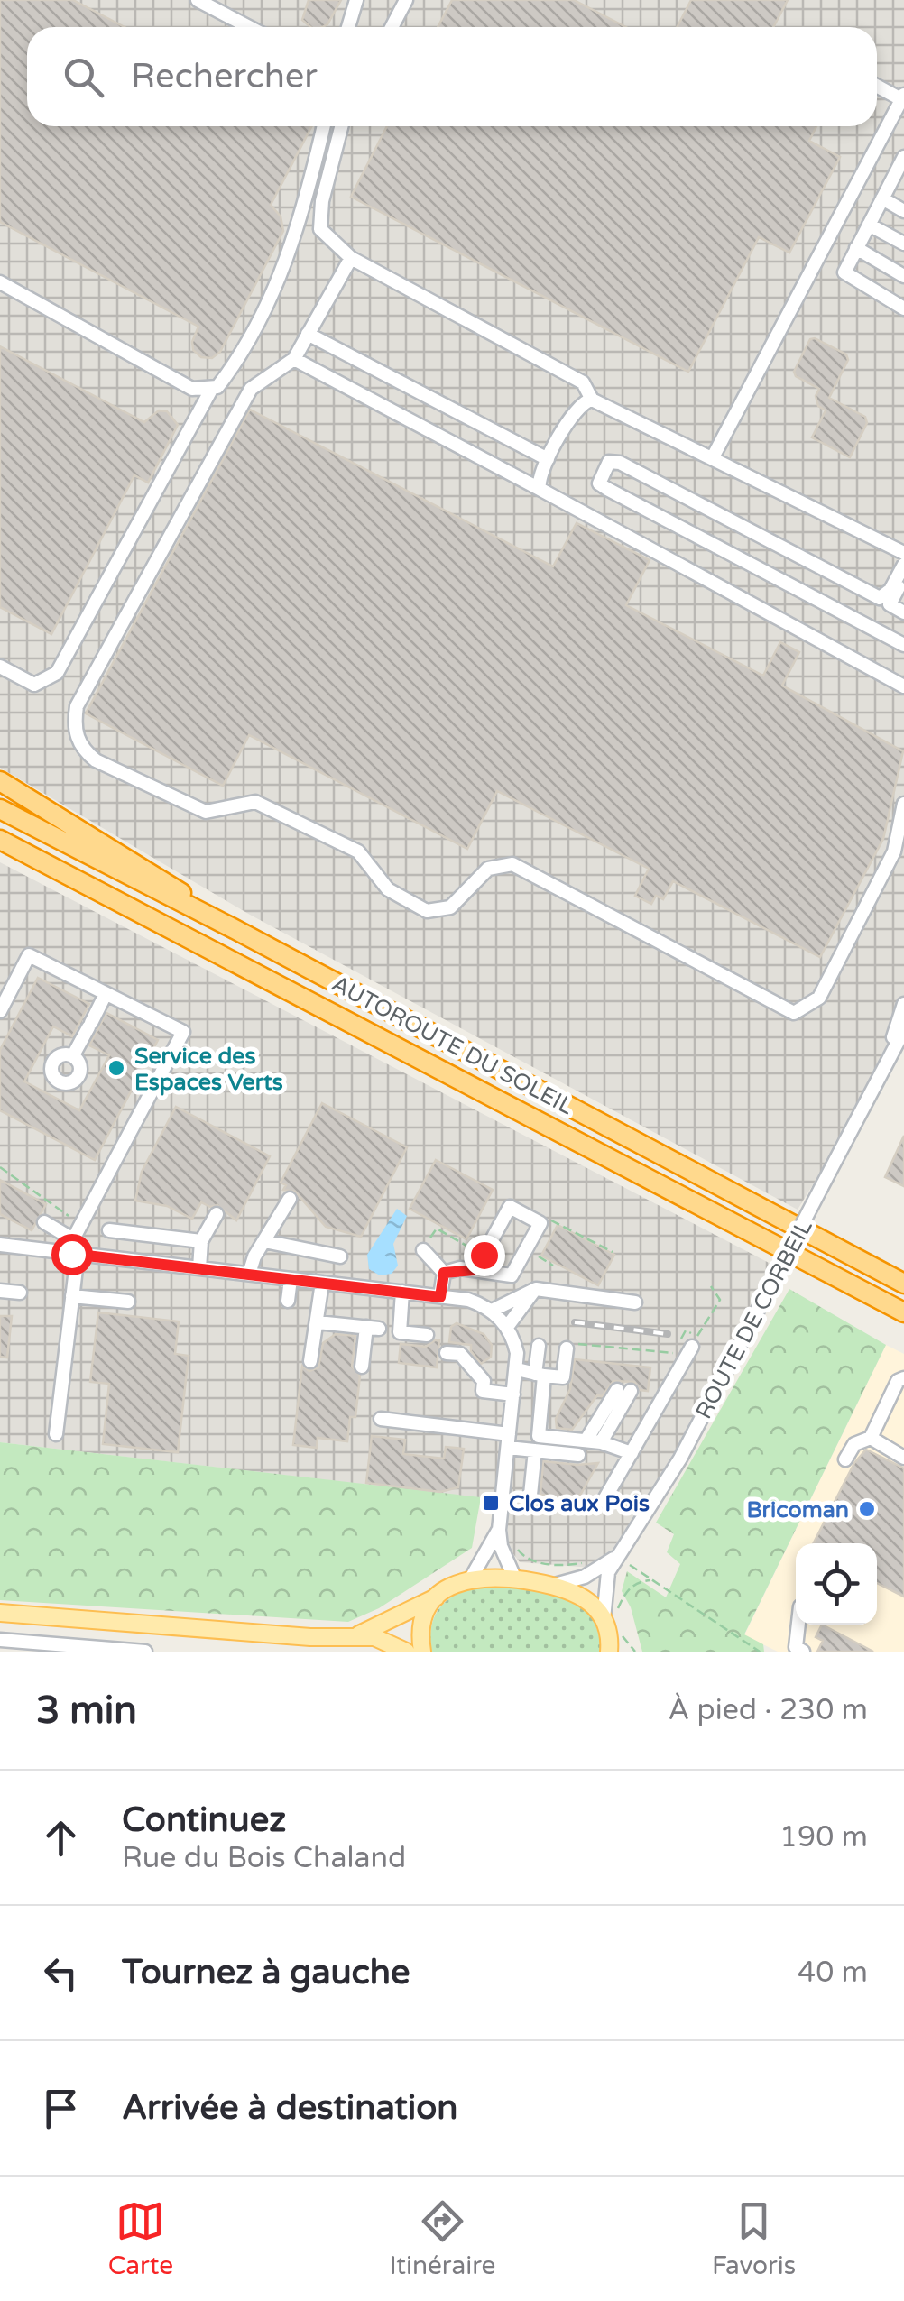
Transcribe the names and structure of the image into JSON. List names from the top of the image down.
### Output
{
  "streets": {
    "highway": ["AUTOROUTE DU SOLEIL"],
    "street": ["ROUTE DE CORBEIL"]
  },
  "places": {
    "other": ["Service des Espaces Verts", "Bricoman"],
    "transit": ["Clos aux Pois"]
  },
  "page": {
    "search": "Rechercher",
    "heading": ["3 min", "À pied · 230 m"],
    "list": [
      ["Continuez", "Rue du Bois Chaland", "190 m"],
      ["Tournez à gauche", "40 m"],
      "Arrivée à destination"
    ],
    "nav": ["Carte", "Itinéraire", "Favoris"]
  }
}
